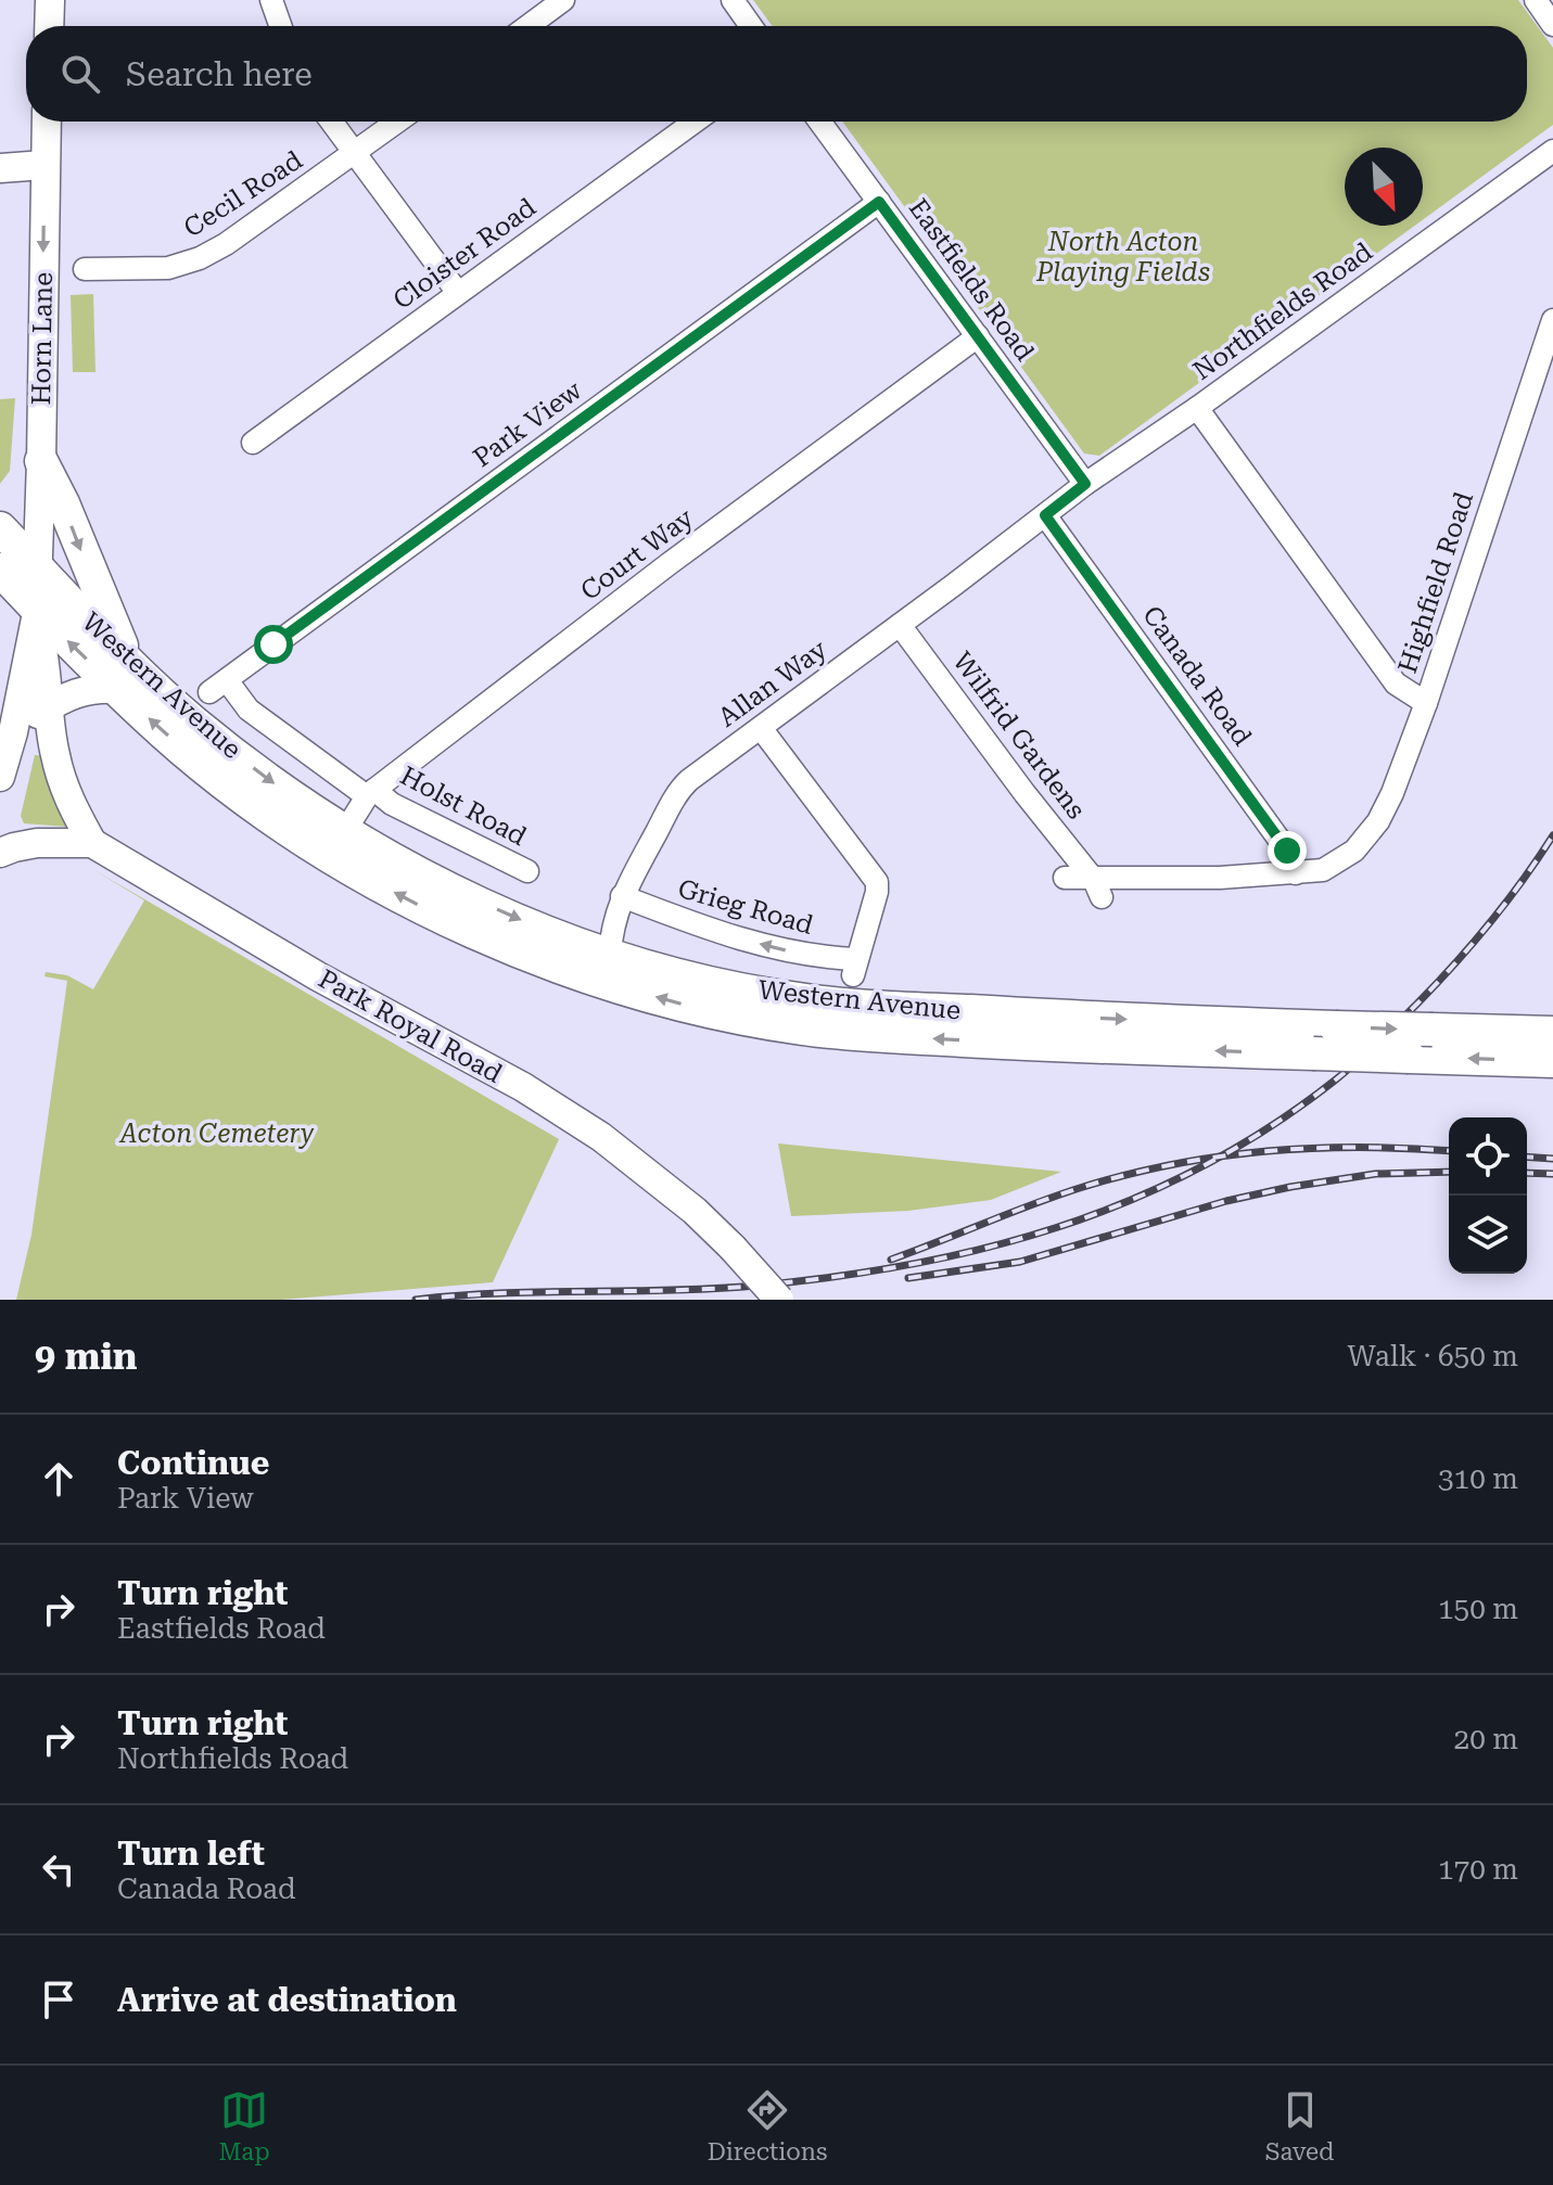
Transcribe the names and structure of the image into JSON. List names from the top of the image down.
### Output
{
  "streets": {
    "highway": ["Western Avenue"],
    "main road": ["Horn Lane", "Park Royal Road"],
    "street": [
      "Cecil Road",
      "Cloister Road",
      "Eastfields Road",
      "Northfields Road",
      "Park View",
      "Court Way",
      "Highfield Road",
      "Canada Road",
      "Allan Way",
      "Wilfrid Gardens",
      "Holst Road",
      "Grieg Road"
    ]
  },
  "crossings": [
    ["Eastfields Road", "Northfields Road"],
    ["Eastfields Road", "Park View"],
    ["Eastfields Road", "Court Way"],
    ["Northfields Road", "Highfield Road"],
    ["Northfields Road", "Canada Road"],
    ["Northfields Road", "Allan Way"],
    ["Horn Lane", "Western Avenue"],
    ["Park View", "Holst Road"],
    ["Court Way", "Western Avenue"],
    ["Court Way", "Holst Road"],
    ["Canada Road", "Allan Way"],
    ["Allan Way", "Western Avenue"],
    ["Allan Way", "Wilfrid Gardens"],
    ["Allan Way", "Grieg Road"]
  ],
  "one_way": ["Horn Lane"],
  "parks": ["North Acton Playing Fields", "Acton Cemetery"],
  "north": "bottom right",
  "page": {
    "search": "Search here",
    "heading": ["9 min", "Walk · 650 m"],
    "list": [
      ["Continue", "Park View", "310 m"],
      ["Turn right", "Eastfields Road", "150 m"],
      ["Turn right", "Northfields Road", "20 m"],
      ["Turn left", "Canada Road", "170 m"],
      "Arrive at destination"
    ],
    "nav": ["Map", "Directions", "Saved"]
  }
}
